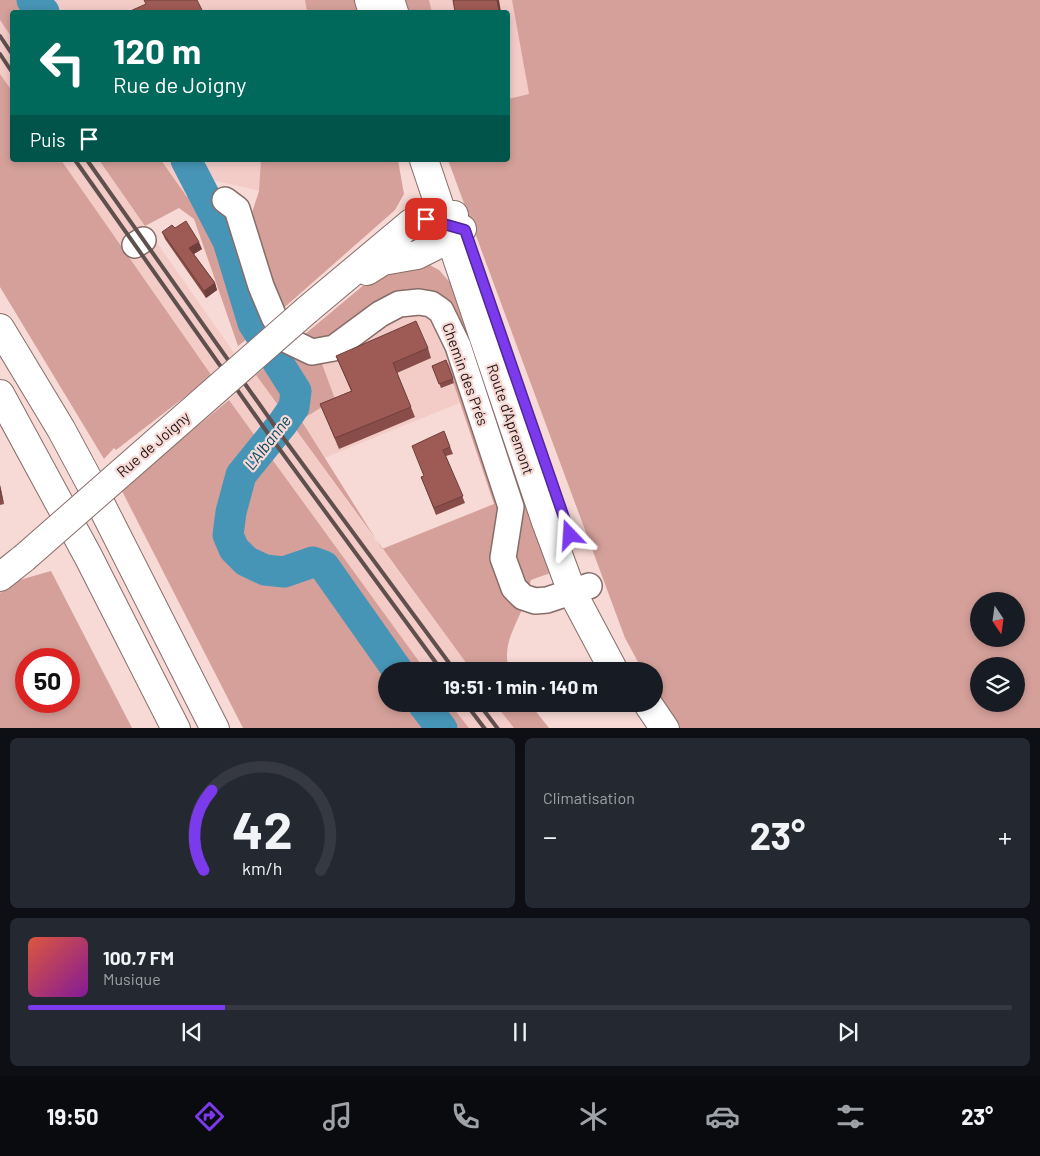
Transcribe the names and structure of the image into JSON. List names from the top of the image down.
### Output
{
  "streets": {
    "main road": ["Route d'Apremont", "Rue de Joigny"],
    "street": ["Chemin des Prés"]
  },
  "crossings": [
    ["Chemin des Prés", "Route d'Apremont"],
    ["Route d'Apremont", "Rue de Joigny"]
  ],
  "water": ["L'Albanne"],
  "north": "bottom",
  "page": {
    "turn": ["120 m", "Rue de Joigny"],
    "then": "Puis",
    "limit": "50",
    "trip": "19:51 · 1 min · 140 m",
    "tile": "Climatisation",
    "heat": ["−", "23°", "+"],
    "song": ["100.7 FM", "Musique"],
    "tabs": ["19:50", "23°"],
    "gauge": ["42", "km/h"]
  }
}
